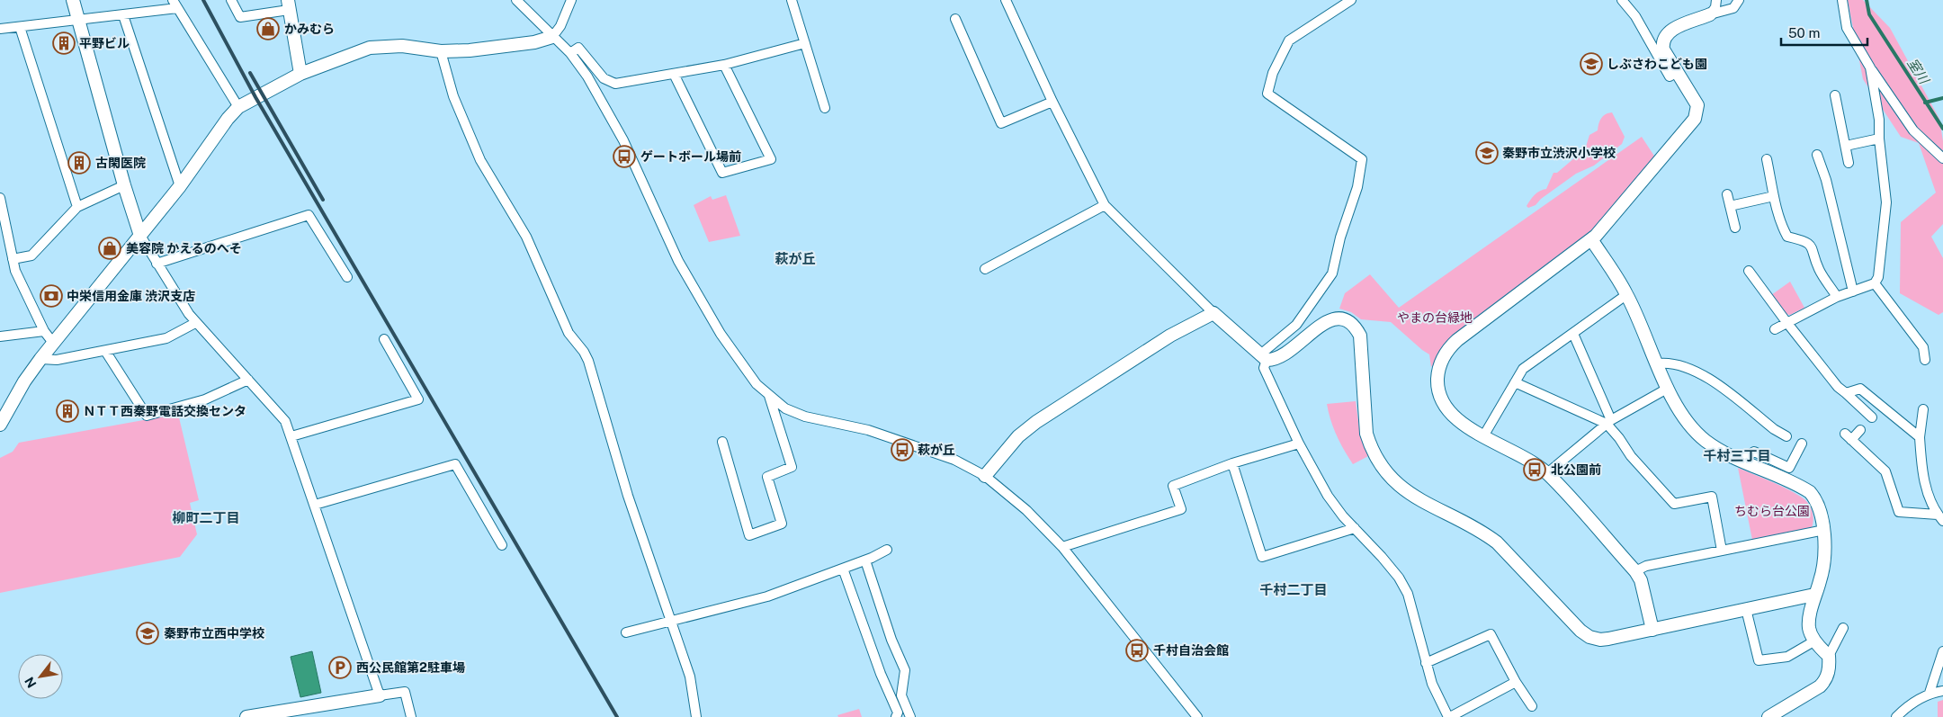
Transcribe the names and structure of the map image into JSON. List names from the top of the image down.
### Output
{
  "districts": [
    "萩が丘",
    "千村三丁目",
    "柳町二丁目",
    "千村二丁目"
  ],
  "water": ["室川"],
  "parks": ["やまの台緑地", "ちむら台公園"],
  "places": {
    "shop": ["かみむら", "美容院 かえるのへそ"],
    "building": ["平野ビル", "古閑医院", "ＮＴＴ西秦野電話交換センタ"],
    "school or university": ["しぶさわこども園", "秦野市立渋沢小学校", "秦野市立西中学校"],
    "bus stop": [
      "ゲートボール場前",
      "萩が丘",
      "北公園前",
      "千村自治会館"
    ],
    "bank": ["中栄信用金庫 渋沢支店"],
    "parking": ["西公民館第2駐車場"]
  },
  "scale_bar": "50 m",
  "north": "bottom left"
}
